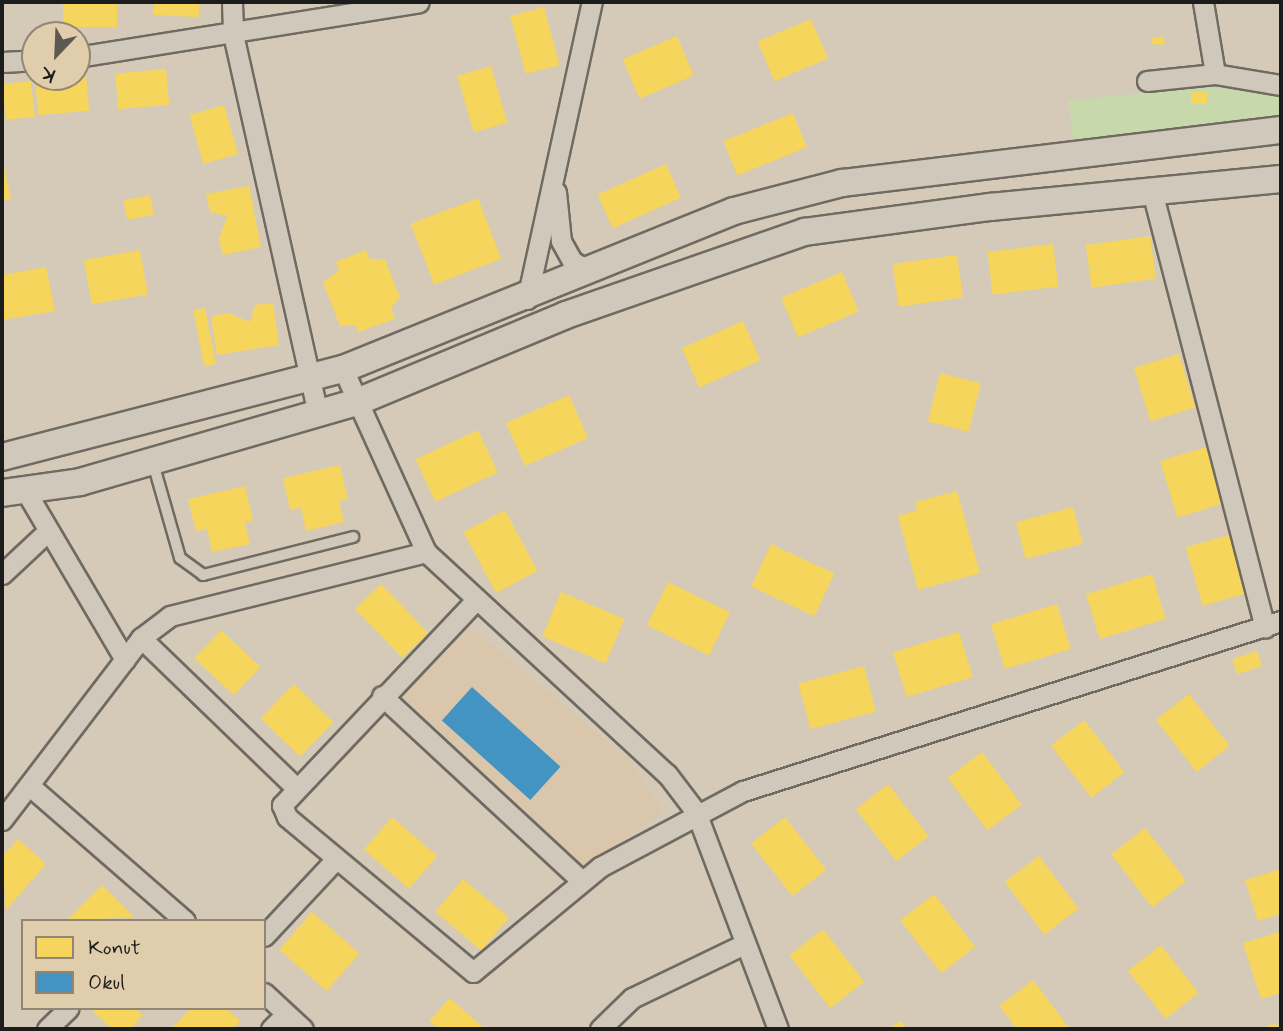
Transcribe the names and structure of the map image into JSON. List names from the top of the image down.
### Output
{
  "legend": ["Konut", "Okul"],
  "north": "bottom left"
}
